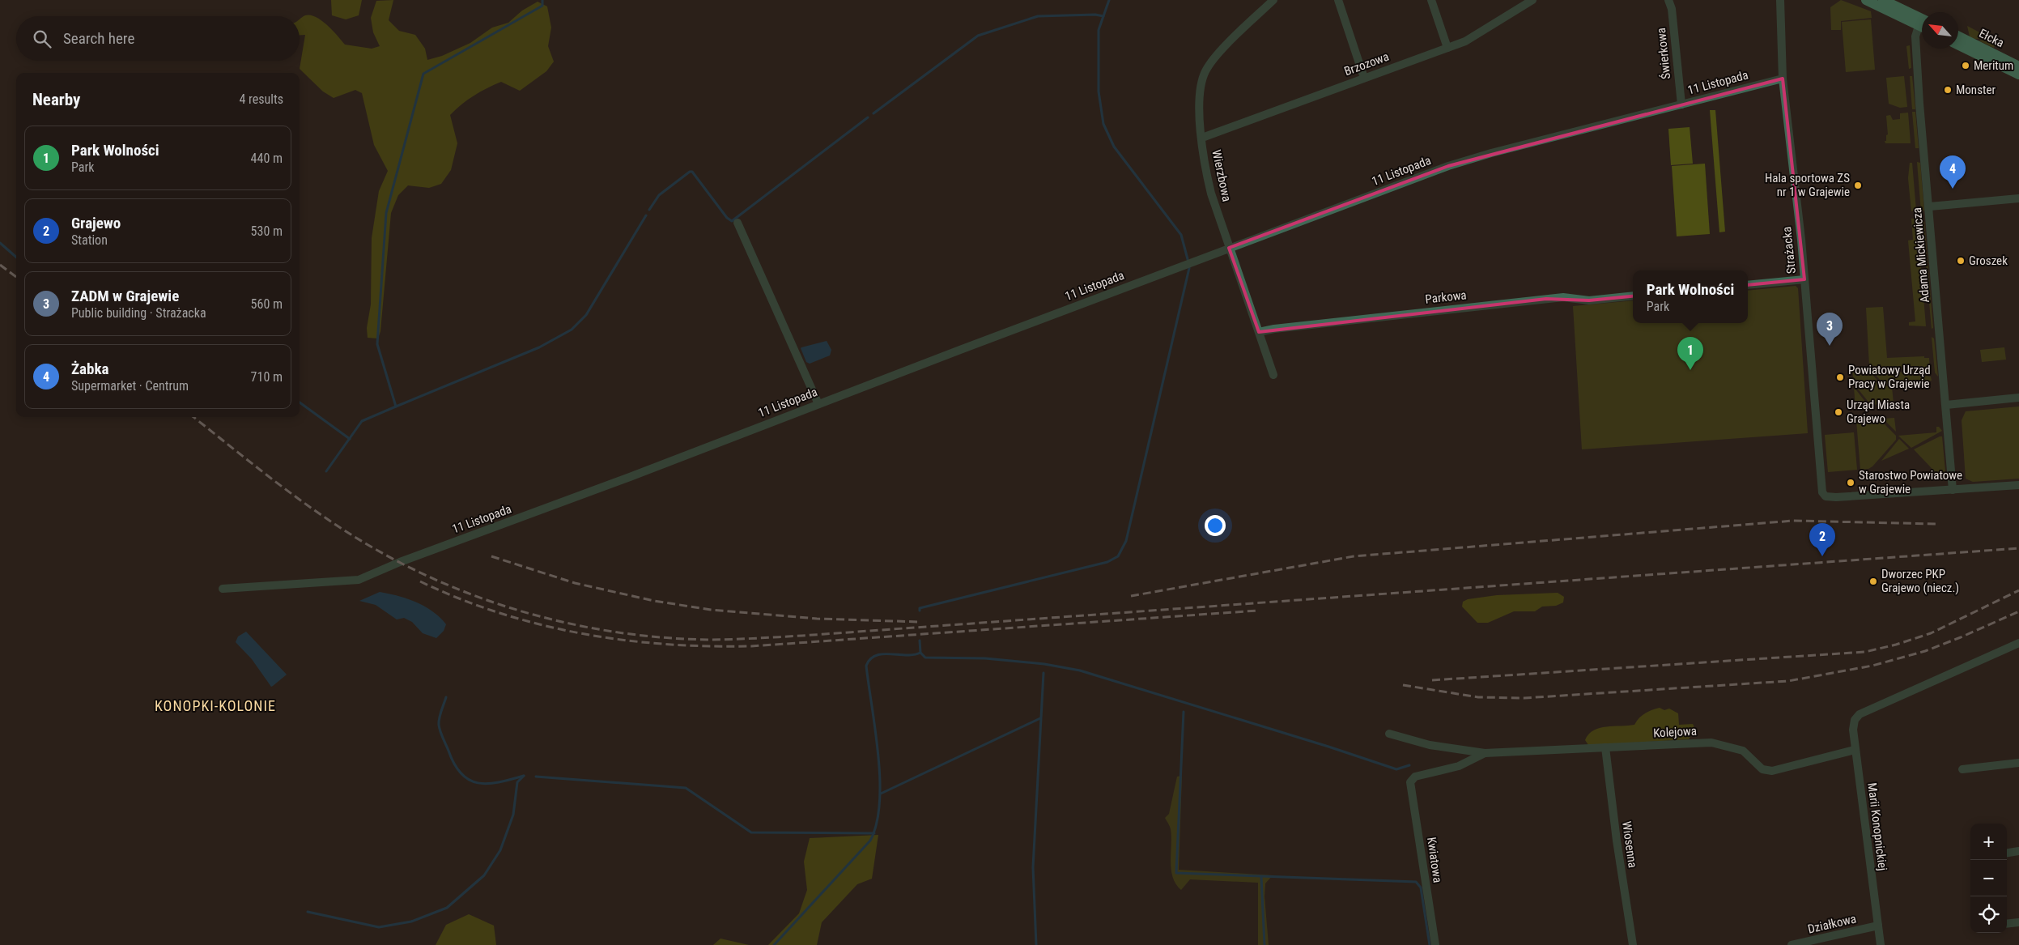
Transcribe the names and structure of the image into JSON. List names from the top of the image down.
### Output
{
  "streets": {
    "main road": ["Ełcka"],
    "street": [
      "Świerkowa",
      "Brzozowa",
      "11 Listopada",
      "Wierzbowa",
      "Strażacka",
      "Adama Mickiewicza",
      "Parkowa",
      "Kolejowa",
      "Marii Konopnickiej",
      "Wiosenna",
      "Kwiatowa",
      "Działkowa"
    ]
  },
  "crossings": [
    ["Świerkowa", "11 Listopada"],
    ["Brzozowa", "Wierzbowa"],
    ["11 Listopada", "Wierzbowa"],
    ["11 Listopada", "Strażacka"],
    ["Wierzbowa", "Parkowa"],
    ["Strażacka", "Adama Mickiewicza"],
    ["Kolejowa", "Marii Konopnickiej"],
    ["Kolejowa", "Wiosenna"],
    ["Kolejowa", "Kwiatowa"],
    ["Marii Konopnickiej", "Działkowa"]
  ],
  "districts": ["KONOPKI-KOLONIE"],
  "places": [
    "Meritum",
    "Monster",
    "Hala sportowa ZS nr 1 w Grajewie",
    "Groszek",
    "Powiatowy Urząd Pracy w Grajewie",
    "Urząd Miasta Grajewo",
    "Starostwo Powiatowe w Grajewie",
    "Dworzec PKP Grajewo (niecz.)"
  ],
  "north": "top left",
  "page": {
    "search": "Search here",
    "heading": ["Nearby", "4 results"],
    "list": [
      {
        "mark": "1",
        "name": "Park Wolności",
        "note": "Park",
        "value": "440 m"
      },
      {
        "mark": "2",
        "name": "Grajewo",
        "note": "Station",
        "value": "530 m"
      },
      {
        "mark": "3",
        "name": "ZADM w Grajewie",
        "note": "Public building · Strażacka",
        "value": "560 m"
      },
      {
        "mark": "4",
        "name": "Żabka",
        "note": "Supermarket · Centrum",
        "value": "710 m"
      }
    ],
    "pins": [
      "4",
      "3",
      "1",
      "2"
    ],
    "popup": ["Park Wolności", "Park"],
    "map_buttons": ["+", "−"]
  }
}
